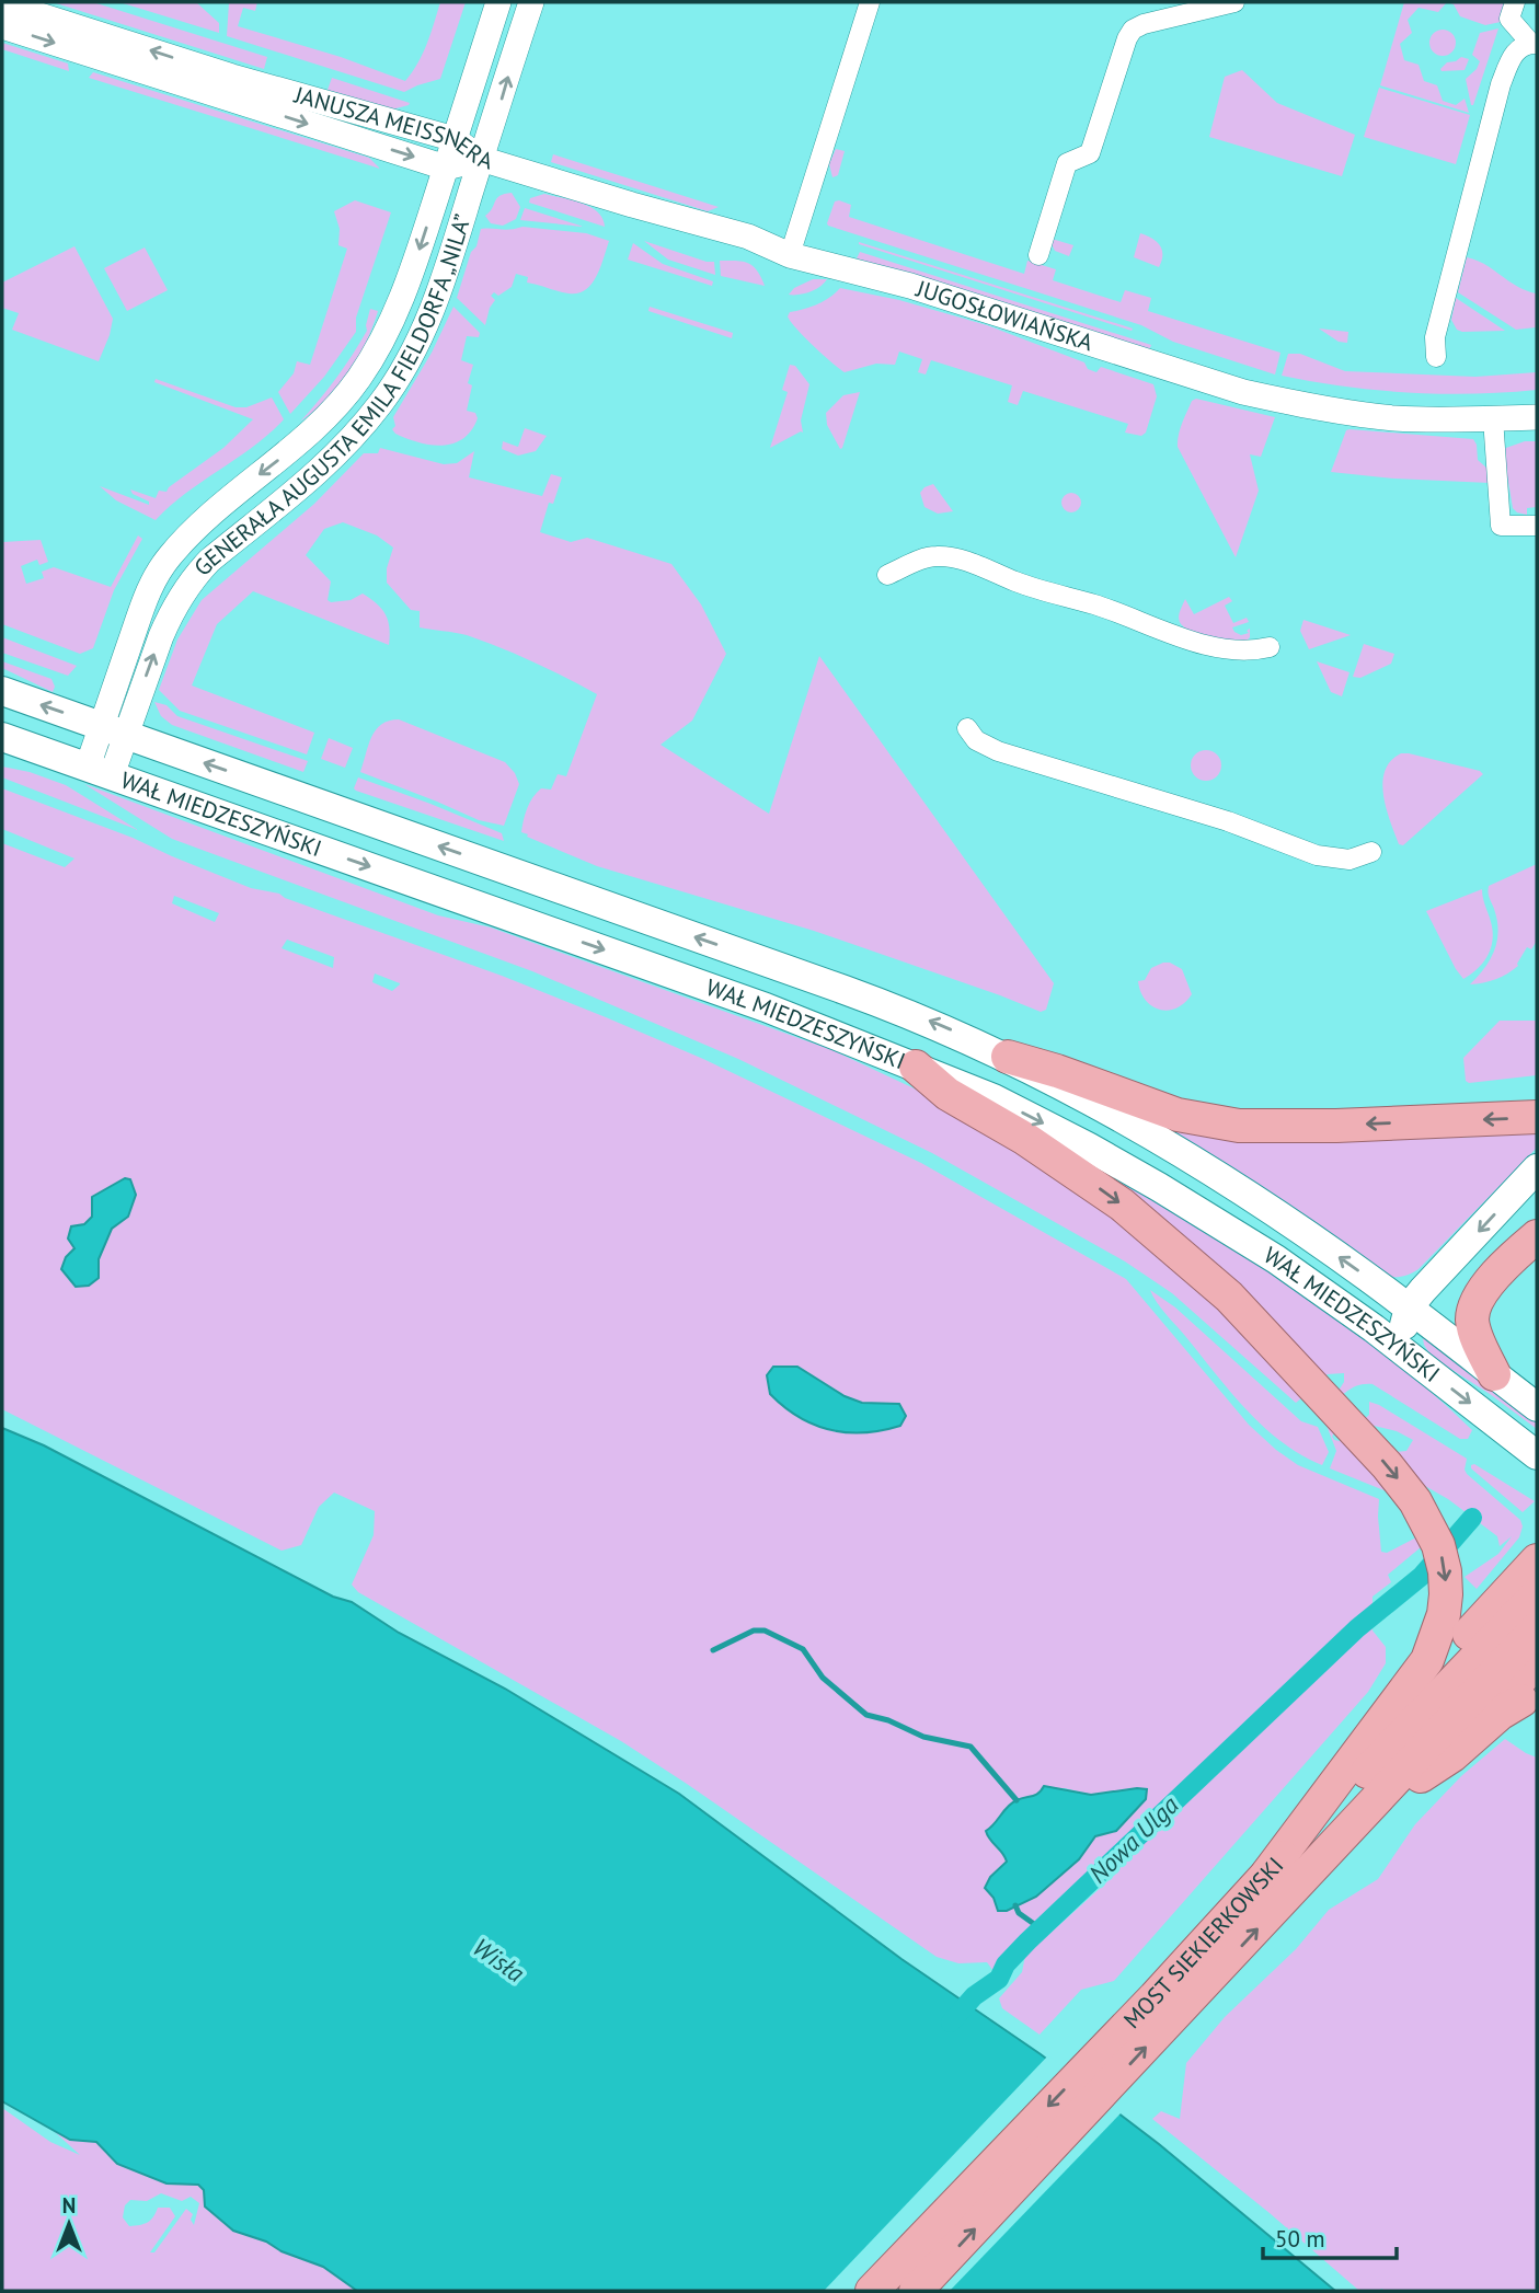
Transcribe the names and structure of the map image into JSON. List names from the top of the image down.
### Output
{
  "streets": {
    "main road": ["WAŁ MIEDZESZYŃSKI", "MOST SIEKIERKOWSKI"],
    "street": ["JANUSZA MEISSNERA", "JUGOSŁOWIAŃSKA", "GENERAŁA AUGUSTA EMILA FIELDORFA „NILA”"]
  },
  "crossings": [
    ["JANUSZA MEISSNERA", "JUGOSŁOWIAŃSKA"],
    ["JANUSZA MEISSNERA", "GENERAŁA AUGUSTA EMILA FIELDORFA „NILA”"],
    ["JUGOSŁOWIAŃSKA", "GENERAŁA AUGUSTA EMILA FIELDORFA „NILA”"],
    ["GENERAŁA AUGUSTA EMILA FIELDORFA „NILA”", "WAŁ MIEDZESZYŃSKI"]
  ],
  "water": ["Nowa Ulga", "Wisła"],
  "scale_bar": "50 m",
  "north": "top"
}
